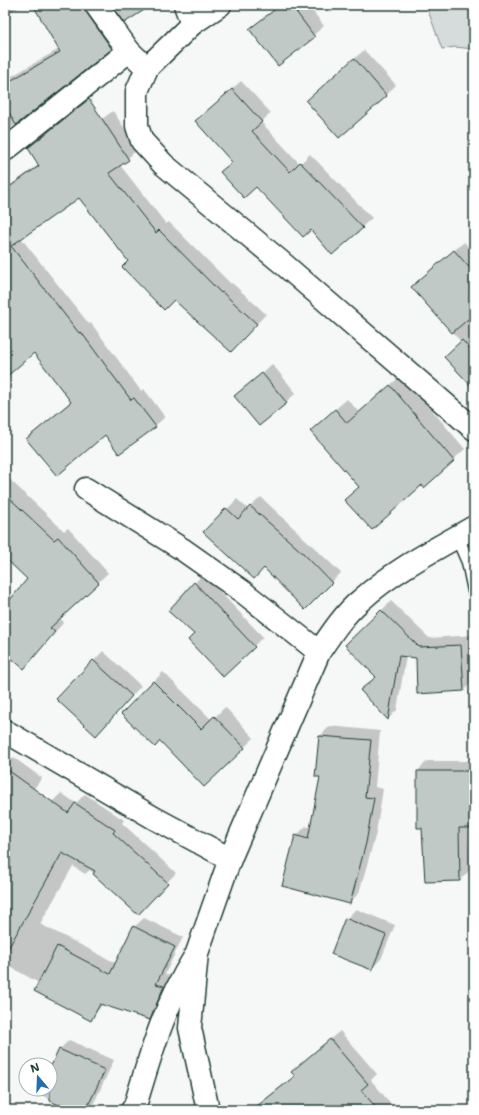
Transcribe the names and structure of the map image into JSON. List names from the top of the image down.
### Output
{
  "north": "top"
}
